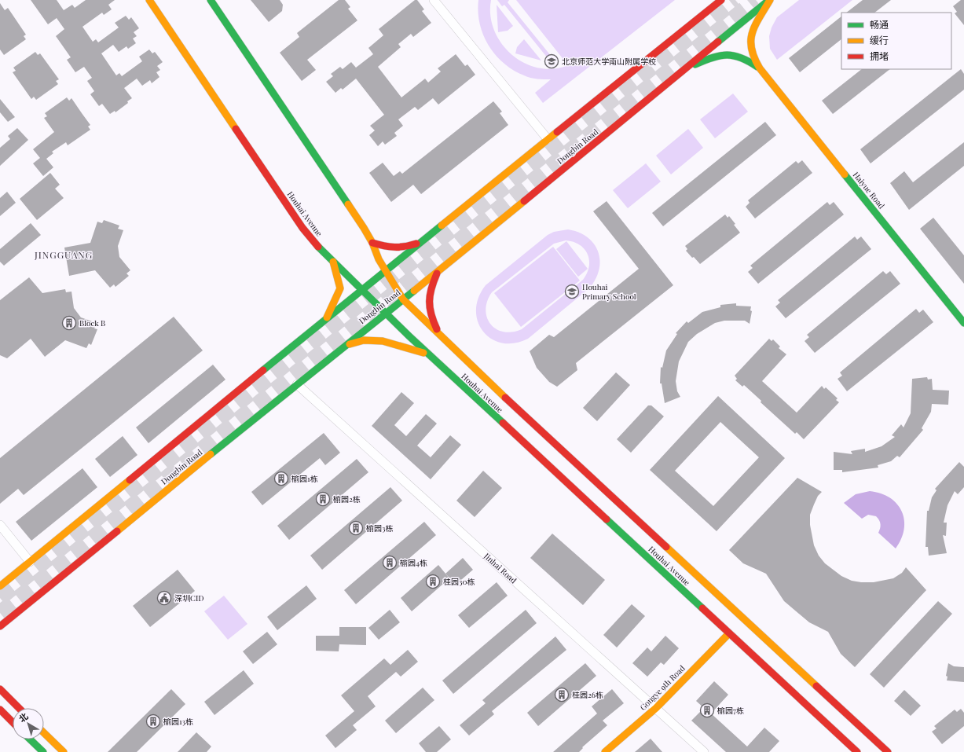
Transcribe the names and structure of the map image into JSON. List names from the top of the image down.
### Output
{
  "streets": {
    "main road": [
      "Dongbin Road",
      "Haiyue Road",
      "Houhai Avenue",
      "Gongye 9th Road"
    ],
    "street": ["Jinhai Road"]
  },
  "crossings": [
    ["Dongbin Road", "Houhai Avenue"],
    ["Dongbin Road", "Jinhai Road"],
    ["Houhai Avenue", "Gongye 9th Road"],
    ["Jinhai Road", "Gongye 9th Road"]
  ],
  "districts": ["JINGGUANG"],
  "places": {
    "school or university": ["北京师范大学南山附属学校", "Houhai Primary School"],
    "building": [
      "Block B",
      "榆园1栋",
      "榆园2栋",
      "榆园3栋",
      "榆园4栋",
      "桂园30栋",
      "桂园26栋",
      "榆园7栋",
      "榆园13栋"
    ],
    "public building": ["深圳CID"]
  },
  "legend": ["畅通", "缓行", "拥堵"],
  "north": "top left"
}
